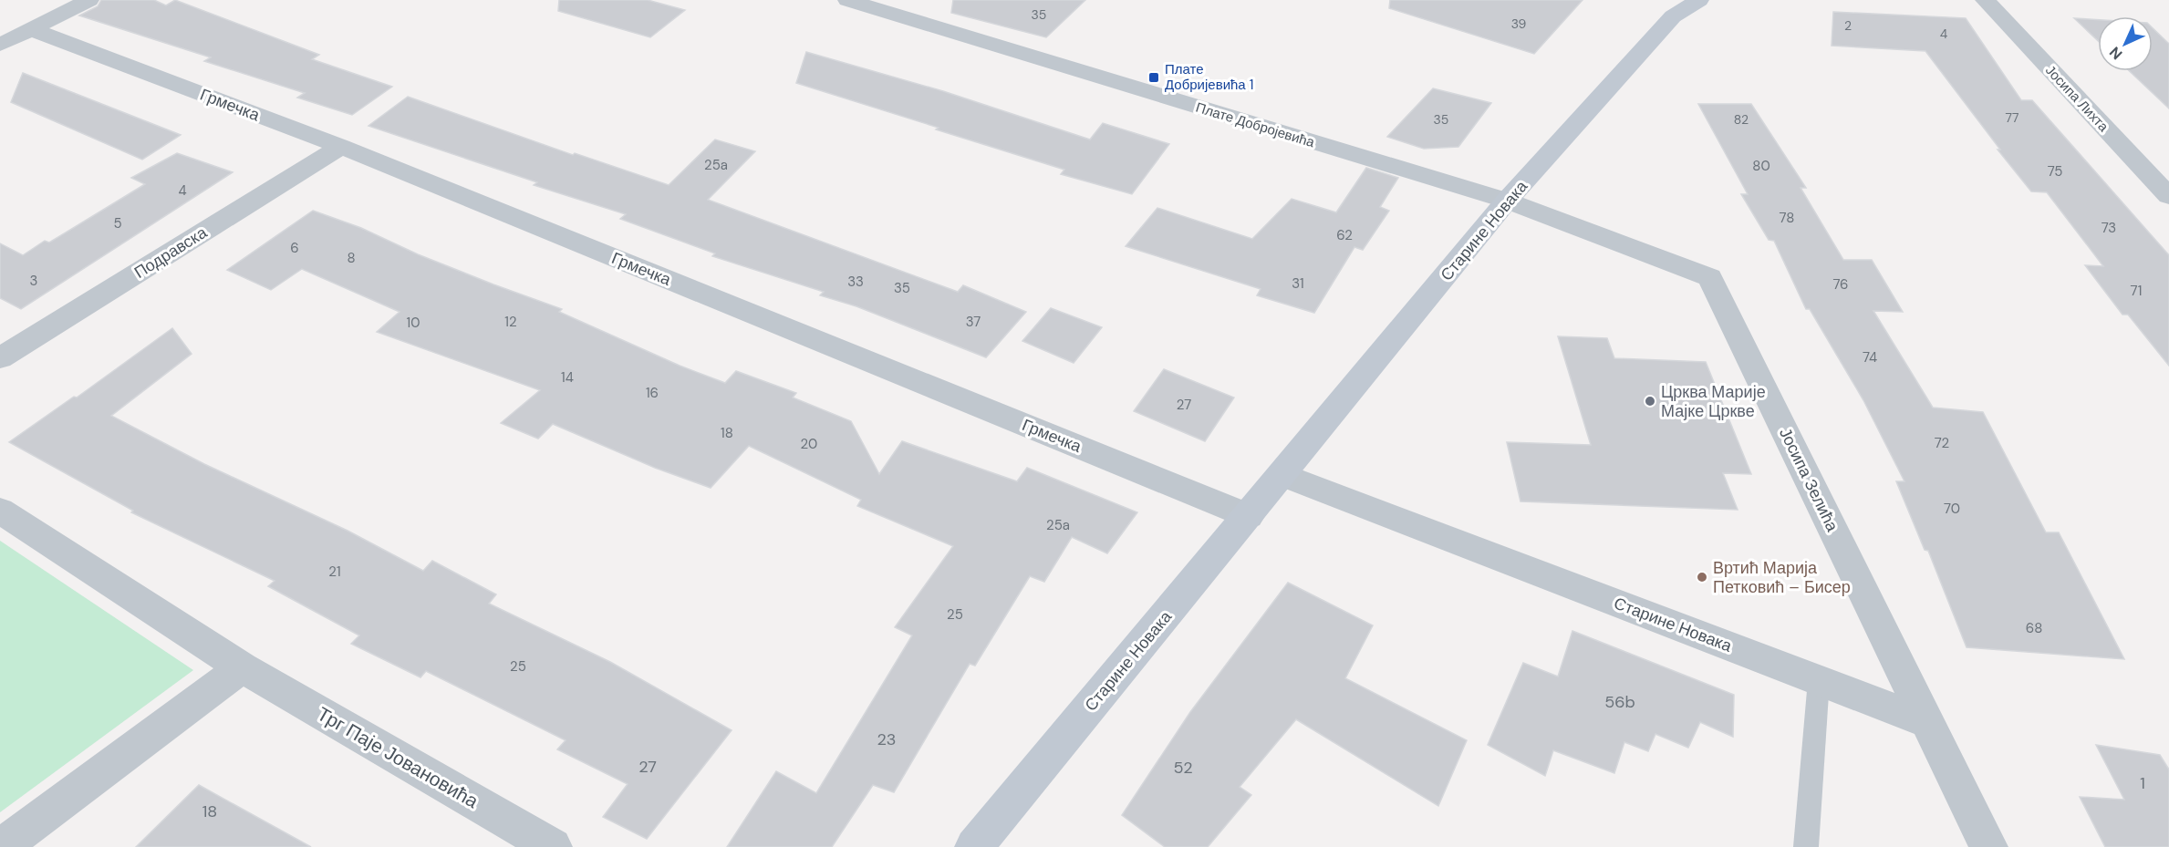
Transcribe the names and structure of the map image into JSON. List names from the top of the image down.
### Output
{
  "streets": {
    "street": [
      "Јосипа Лихта",
      "Грмечка",
      "Плате Добројевића",
      "Старине Новака",
      "Подравска",
      "Јосипа Зелића",
      "Трг Паје Јовановића"
    ]
  },
  "crossings": [
    ["Грмечка", "Старине Новака"],
    ["Грмечка", "Подравска"],
    ["Плате Добројевића", "Старине Новака"],
    ["Плате Добројевића", "Јосипа Зелића"],
    ["Старине Новака", "Јосипа Зелића"]
  ],
  "places": {
    "transit": ["Плате Добријевића 1"],
    "other": ["Црква Марије Мајке Цркве", "Вртић Марија Петковић – Бисер"]
  },
  "house_numbers": [
    "35",
    "39",
    "2",
    "4",
    "77",
    "35",
    "82",
    "25a",
    "80",
    "75",
    "4",
    "78",
    "5",
    "73",
    "62",
    "6",
    "8",
    "3",
    "33",
    "31",
    "76",
    "35",
    "71",
    "12",
    "37",
    "10",
    "74",
    "14",
    "16",
    "27",
    "18",
    "72",
    "20",
    "70",
    "25a",
    "21",
    "25",
    "68",
    "25",
    "56b",
    "23",
    "27",
    "52",
    "1",
    "18"
  ],
  "north": "bottom left"
}
